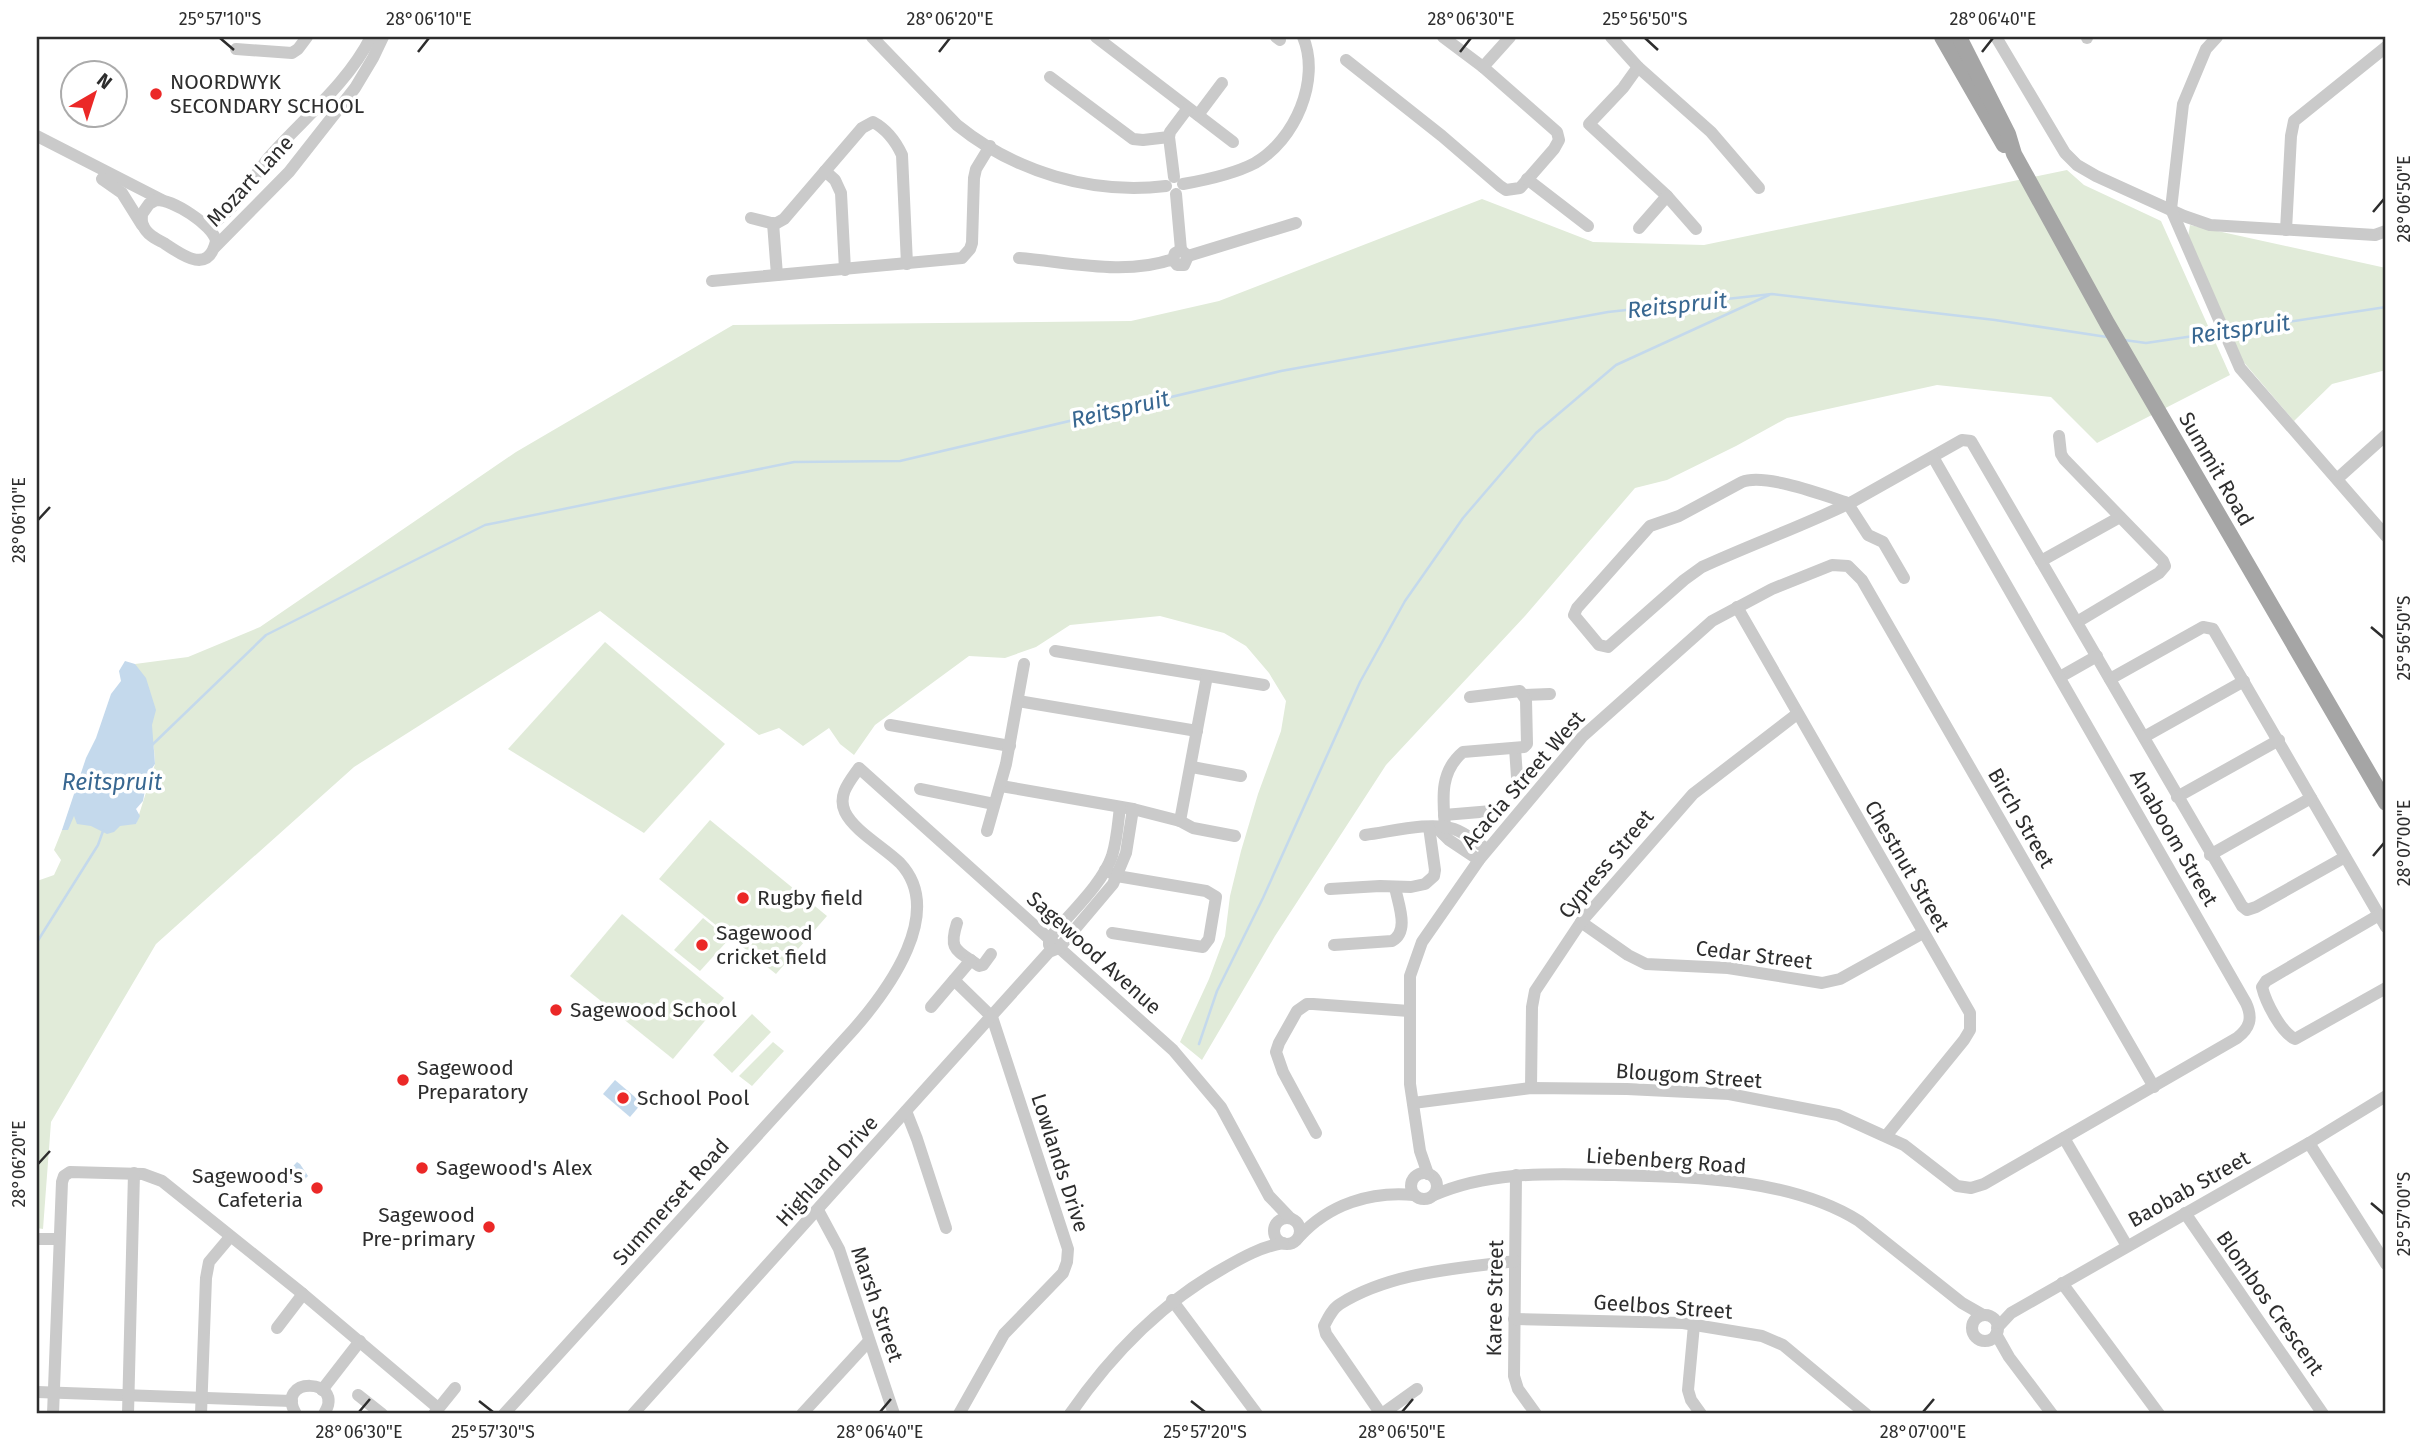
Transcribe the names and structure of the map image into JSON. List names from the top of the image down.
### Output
{
  "streets": {
    "main road": ["Summit Road"],
    "street": [
      "Mozart Lane",
      "Acacia Street West",
      "Birch Street",
      "Anaboom Street",
      "Cypress Street",
      "Chestnut Street",
      "Sagewood Avenue",
      "Cedar Street",
      "Blougom Street",
      "Liebenberg Road",
      "Lowlands Drive",
      "Highland Drive",
      "Baobab Street",
      "Summerset Road",
      "Karee Street",
      "Blombos Crescent",
      "Marsh Street",
      "Geelbos Street"
    ]
  },
  "crossings": [
    ["Acacia Street West", "Birch Street"],
    ["Acacia Street West", "Chestnut Street"],
    ["Acacia Street West", "Blougom Street"],
    ["Acacia Street West", "Liebenberg Road"],
    ["Birch Street", "Blougom Street"],
    ["Anaboom Street", "Blougom Street"],
    ["Cypress Street", "Chestnut Street"],
    ["Cypress Street", "Cedar Street"],
    ["Cypress Street", "Blougom Street"],
    ["Chestnut Street", "Cedar Street"],
    ["Chestnut Street", "Blougom Street"],
    ["Sagewood Avenue", "Highland Drive"],
    ["Sagewood Avenue", "Summerset Road"],
    ["Liebenberg Road", "Baobab Street"],
    ["Liebenberg Road", "Karee Street"],
    ["Lowlands Drive", "Highland Drive"],
    ["Highland Drive", "Marsh Street"],
    ["Baobab Street", "Blombos Crescent"],
    ["Karee Street", "Geelbos Street"]
  ],
  "water": ["Reitspruit"],
  "places": [
    "NOORDWYK SECONDARY SCHOOL",
    "Rugby field",
    "Sagewood cricket field",
    "Sagewood School",
    "Sagewood Preparatory",
    "School Pool",
    "Sagewood's Alex",
    "Sagewood's Cafeteria",
    "Sagewood Pre-primary"
  ],
  "north": "top right",
  "coordinates": [
    "25°57'10\"S",
    "28°06'10\"E",
    "28°06'20\"E",
    "28°06'30\"E",
    "25°56'50\"S",
    "28°06'40\"E",
    "28°06'50\"E",
    "28°07'00\"E",
    "25°57'00\"S",
    "25°57'30\"S",
    "25°57'20\"S"
  ]
}
